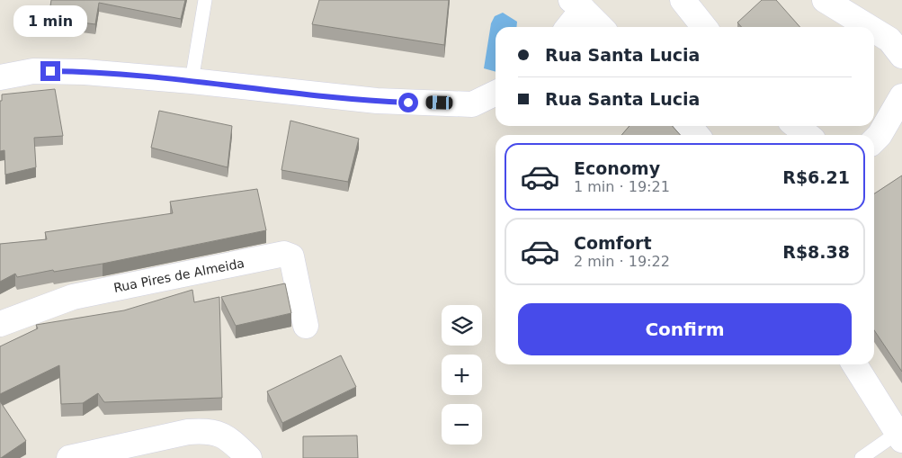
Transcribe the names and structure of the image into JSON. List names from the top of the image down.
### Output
{
  "streets": {
    "street": ["Rua Pires de Almeida"]
  },
  "page": {
    "bubble": "1 min",
    "banner": ["Rua Santa Lucia", "Rua Santa Lucia"],
    "list": [
      {
        "name": "Economy",
        "note": "1 min · 19:21",
        "value": "R$6.21"
      },
      {
        "name": "Comfort",
        "note": "2 min · 19:22",
        "value": "R$8.38"
      }
    ],
    "buttons": "Confirm",
    "map_buttons": ["+", "−"]
  }
}
